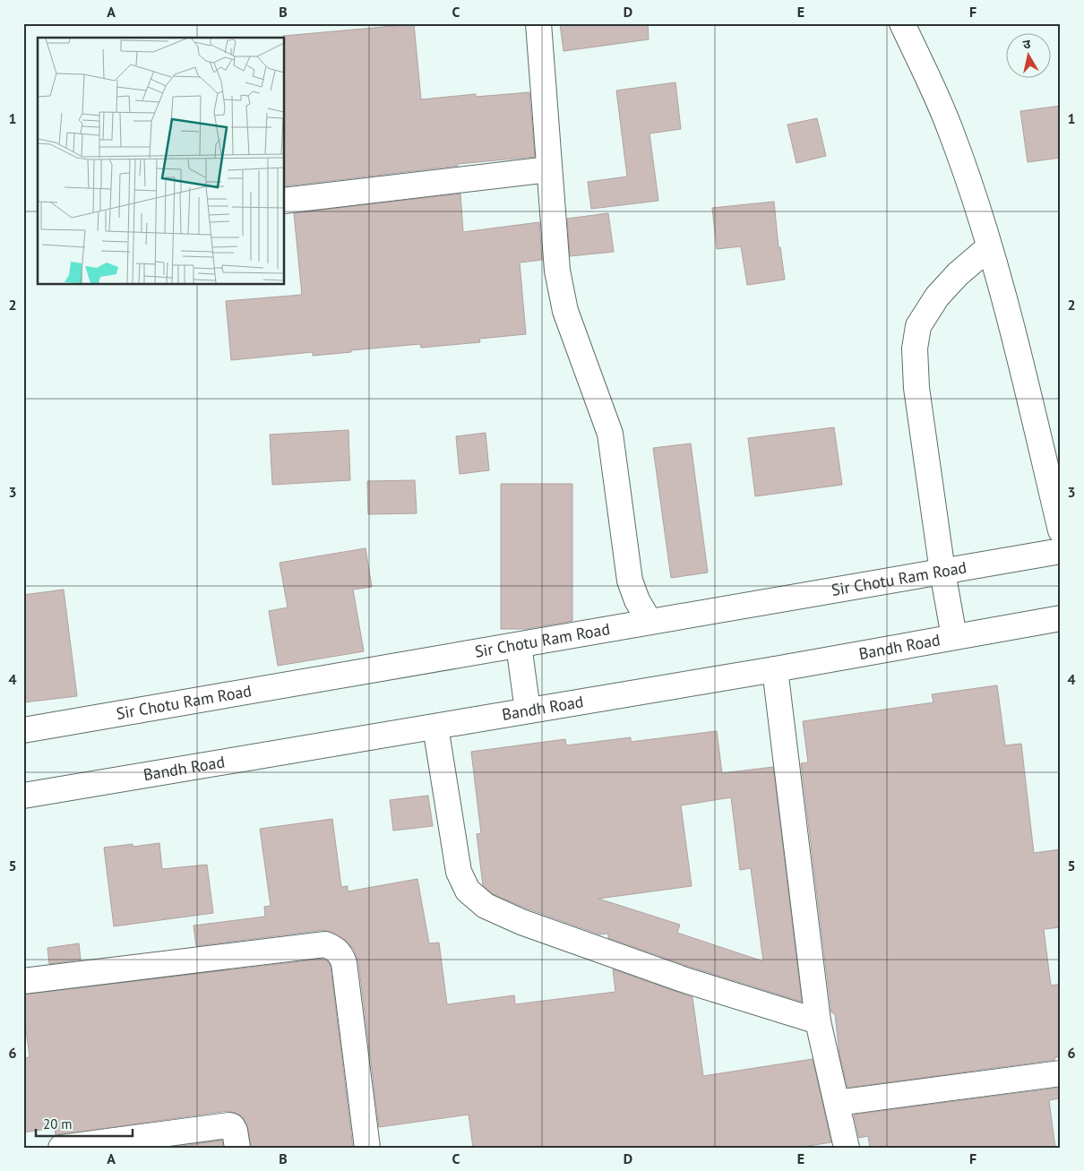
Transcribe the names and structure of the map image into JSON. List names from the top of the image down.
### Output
{
  "streets": {
    "street": ["Sir Chotu Ram Road", "Bandh Road"]
  },
  "scale_bar": "20 m",
  "north": "top",
  "grid": {
    "columns": [
      "A",
      "B",
      "C",
      "D",
      "E",
      "F"
    ],
    "rows": [
      "1",
      "2",
      "3",
      "4",
      "5",
      "6"
    ]
  }
}
